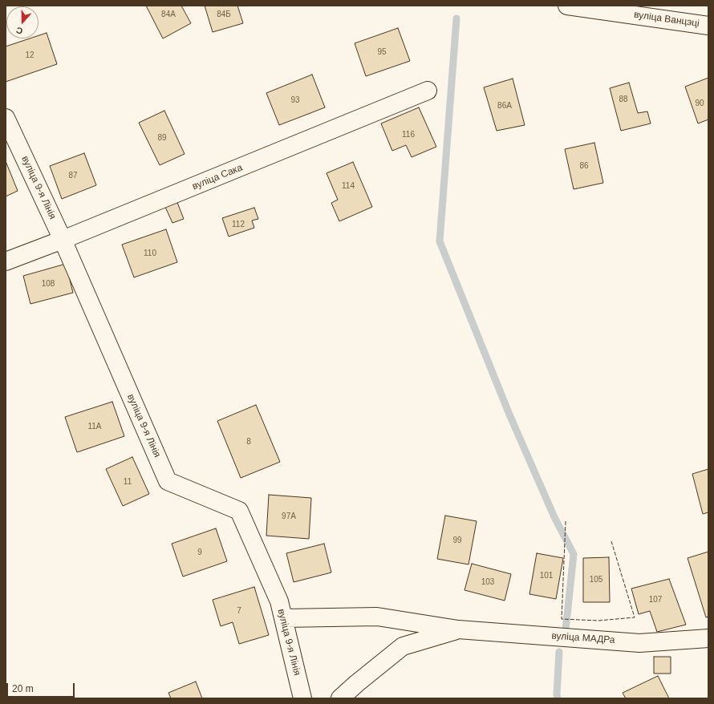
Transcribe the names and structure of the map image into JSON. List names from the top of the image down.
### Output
{
  "streets": {
    "street": [
      "вуліца Ванцэці",
      "вуліца Сака",
      "вуліца 9-я Лінія",
      "вуліца МАДРа"
    ]
  },
  "crossings": [
    ["вуліца Сака", "вуліца 9-я Лінія"],
    ["вуліца 9-я Лінія", "вуліца МАДРа"]
  ],
  "house_numbers": [
    "84А",
    "84Б",
    "95",
    "12",
    "88",
    "93",
    "90",
    "86А",
    "116",
    "89",
    "86",
    "87",
    "114",
    "112",
    "110",
    "108",
    "11А",
    "8",
    "11",
    "97А",
    "99",
    "9",
    "101",
    "105",
    "103",
    "107",
    "7"
  ],
  "scale_bar": "20 m",
  "north": "bottom"
}
